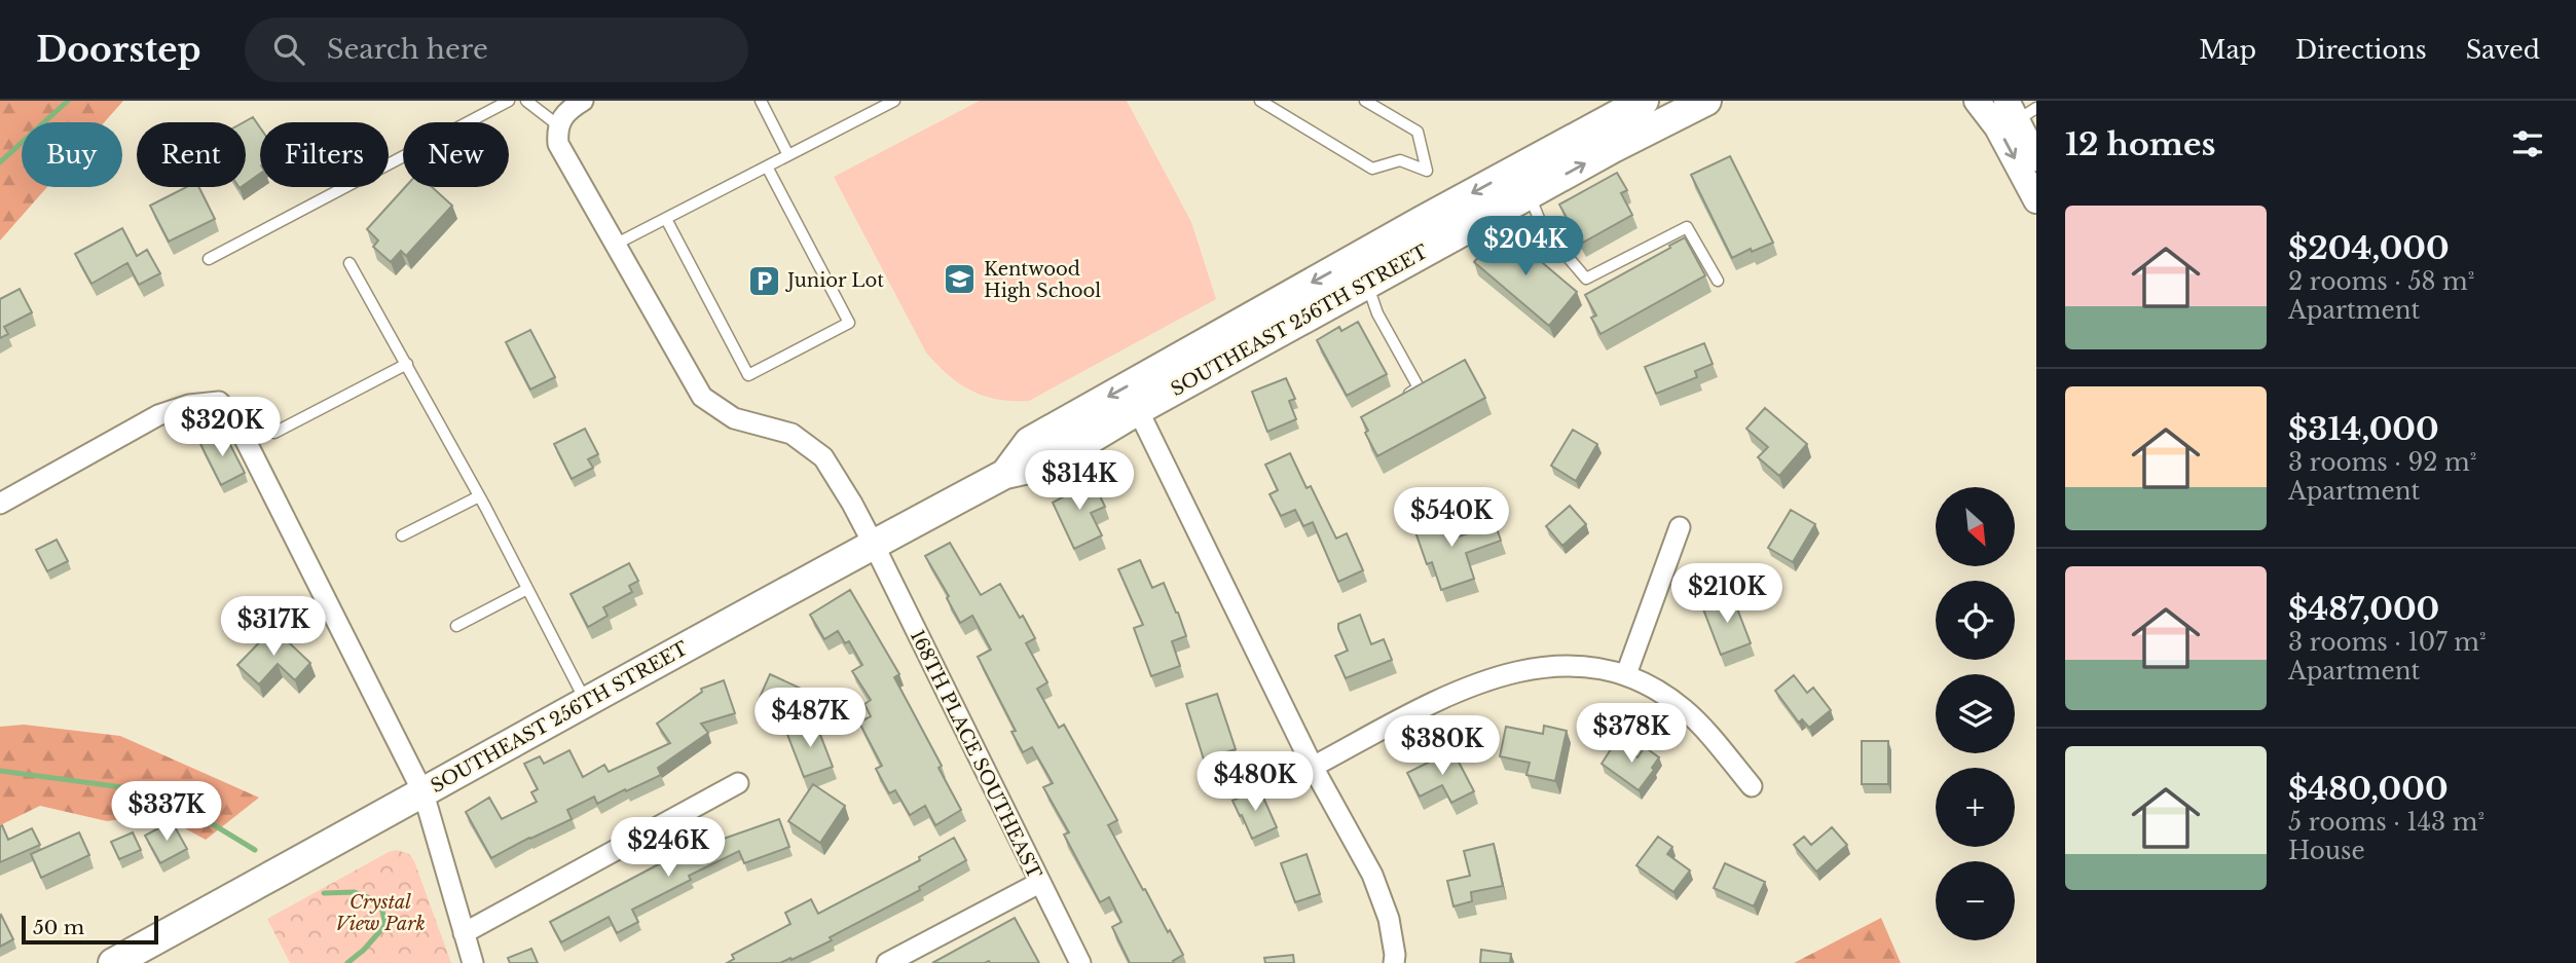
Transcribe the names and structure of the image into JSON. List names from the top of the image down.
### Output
{
  "streets": {
    "main road": ["SOUTHEAST 256TH STREET"],
    "street": ["168TH PLACE SOUTHEAST"]
  },
  "crossings": [
    ["SOUTHEAST 256TH STREET", "168TH PLACE SOUTHEAST"]
  ],
  "parks": ["Crystal View Park"],
  "places": {
    "school or university": ["Kentwood High School"],
    "parking": ["Junior Lot"]
  },
  "scale_bar": "50 m",
  "north": "bottom right",
  "page": {
    "header": "Doorstep",
    "search": "Search here",
    "nav": ["Map", "Directions", "Saved"],
    "heading": "12 homes",
    "chip": [
      "Buy",
      "Rent",
      "Filters",
      "New"
    ],
    "list": [
      {
        "name": "$204,000",
        "note": "2 rooms · 58 m² · Apartment"
      },
      {
        "name": "$314,000",
        "note": "3 rooms · 92 m² · Apartment"
      },
      {
        "name": "$487,000",
        "note": "3 rooms · 107 m² · Apartment"
      },
      {
        "name": "$480,000",
        "note": "5 rooms · 143 m² · House"
      }
    ],
    "price": [
      "$204K",
      "$320K",
      "$314K",
      "$540K",
      "$210K",
      "$317K",
      "$487K",
      "$378K",
      "$380K",
      "$480K",
      "$337K",
      "$246K"
    ],
    "map_buttons": ["+", "−"],
    "scale": "50 m"
  }
}
